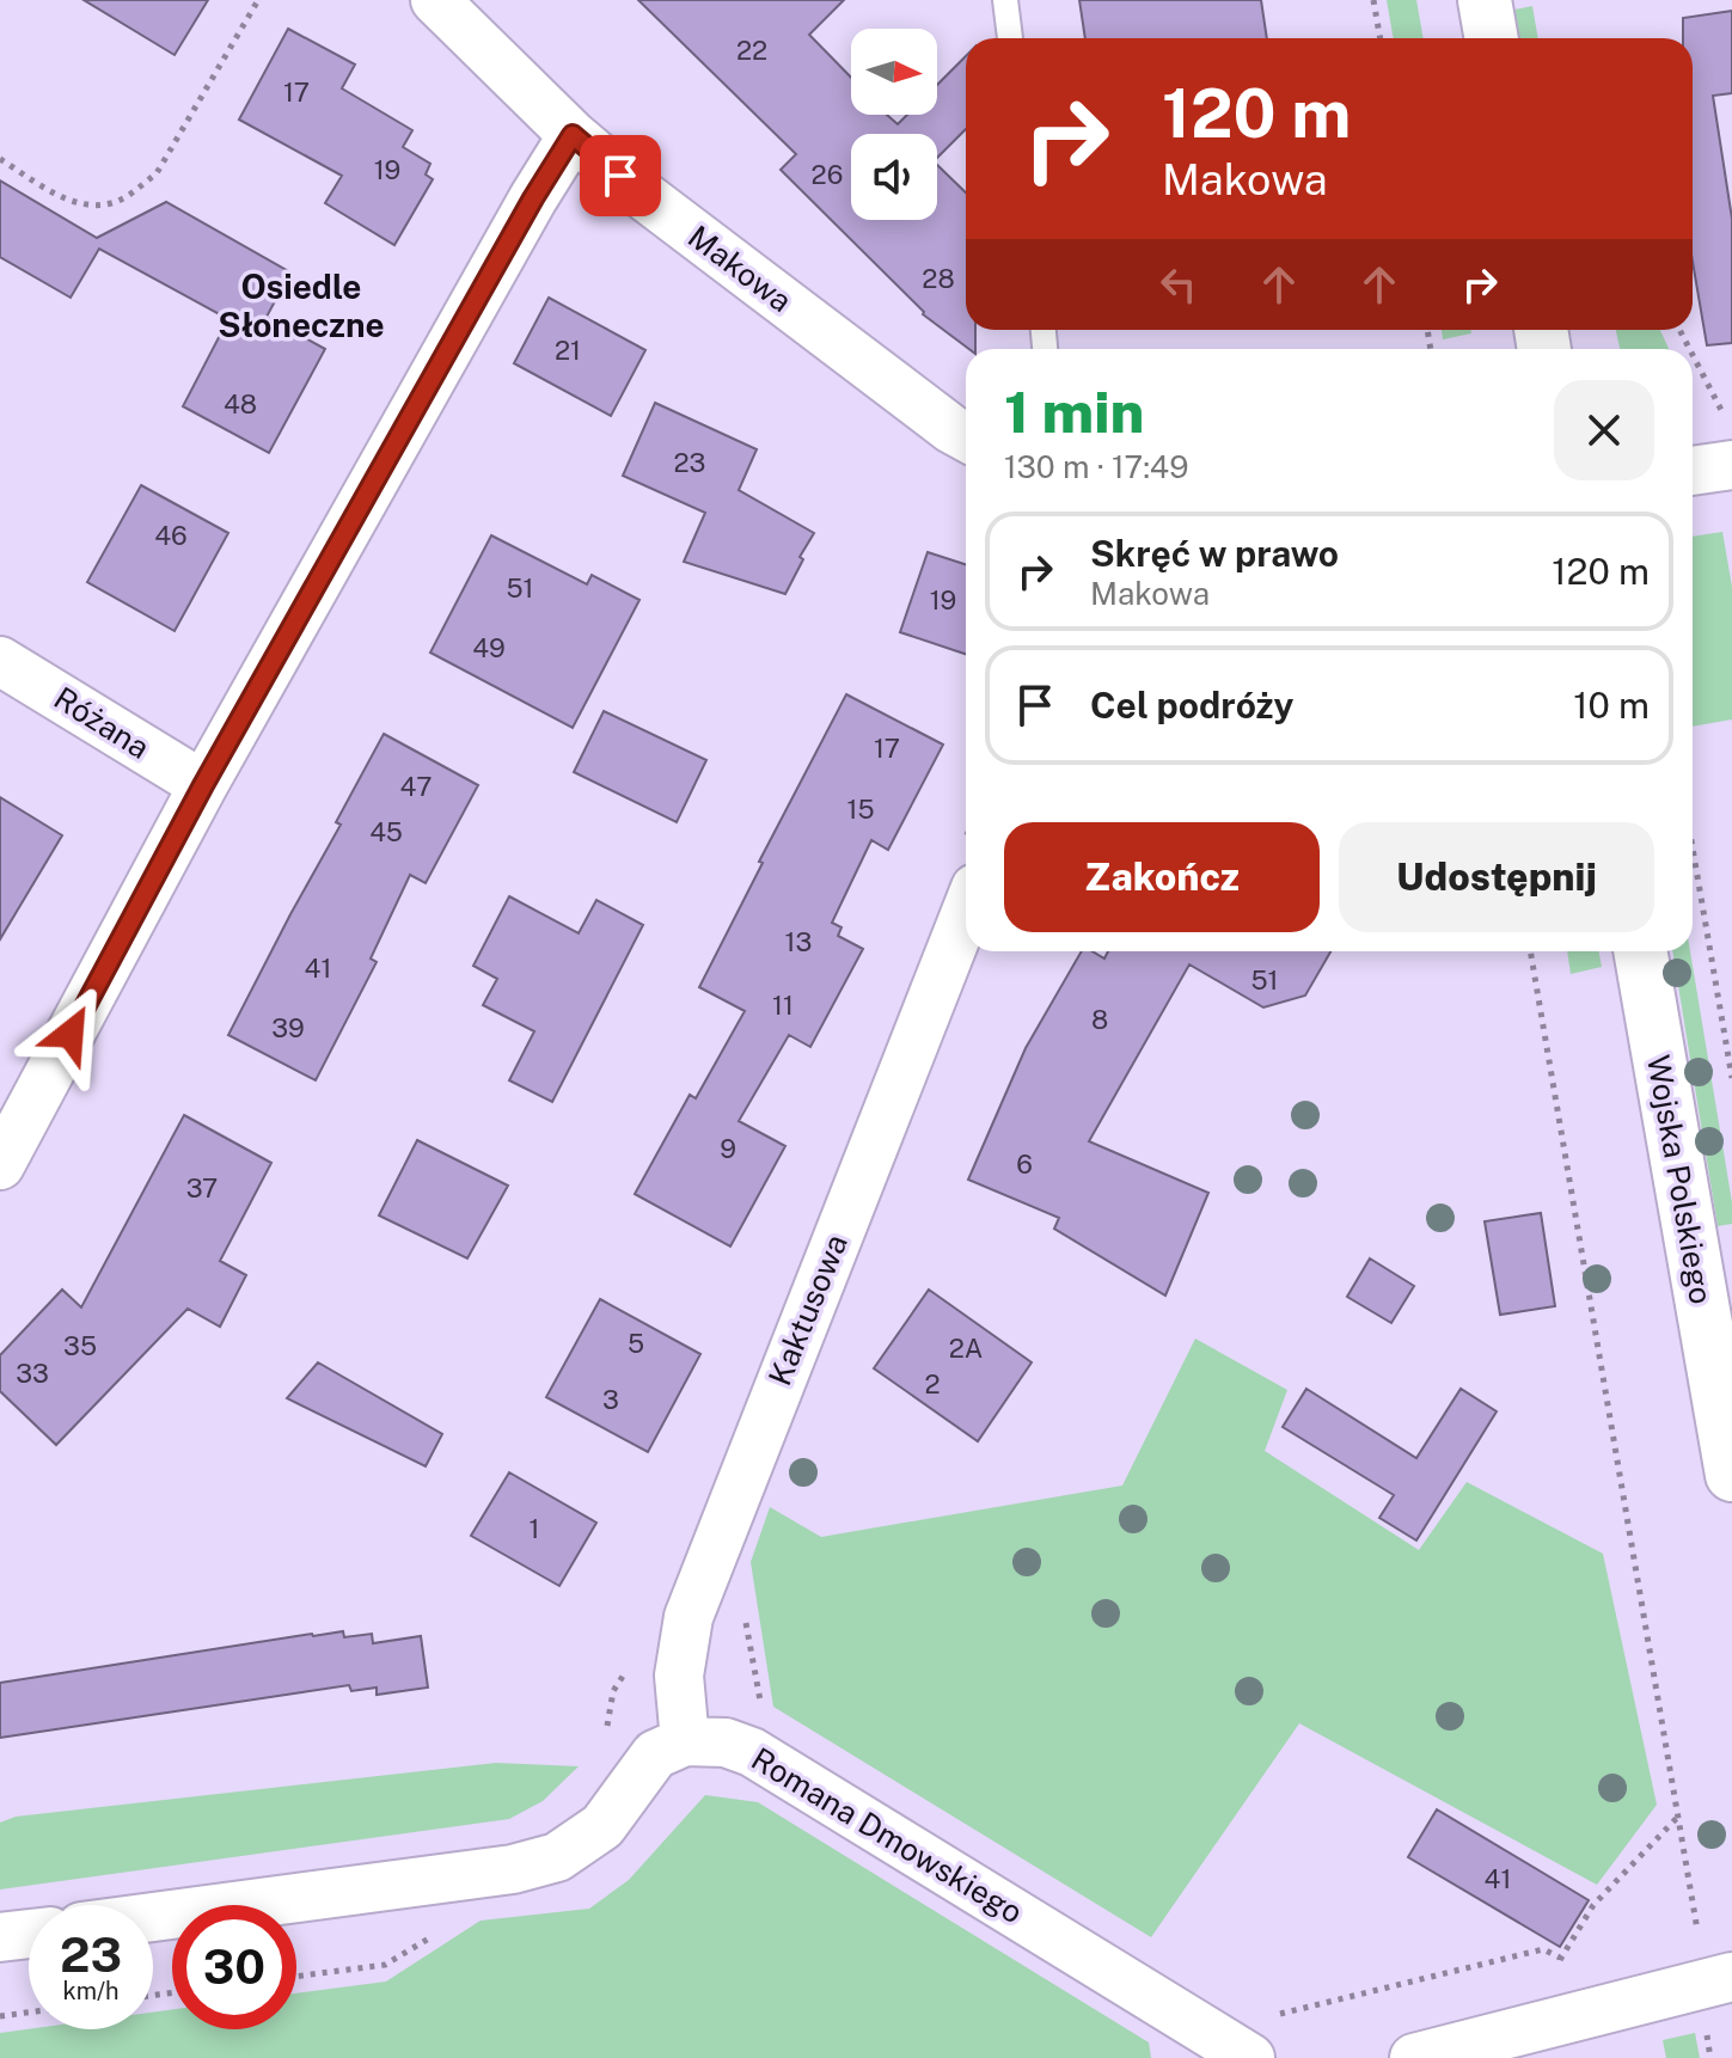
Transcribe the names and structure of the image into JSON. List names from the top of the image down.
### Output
{
  "streets": {
    "main road": ["Wojska Polskiego"],
    "street": [
      "Makowa",
      "Różana",
      "Kaktusowa",
      "Romana Dmowskiego"
    ]
  },
  "crossings": [
    ["Kaktusowa", "Romana Dmowskiego"]
  ],
  "districts": ["Osiedle Słoneczne"],
  "house_numbers": [
    "22",
    "17",
    "19",
    "26",
    "28",
    "21",
    "48",
    "23",
    "46",
    "51",
    "19",
    "49",
    "17",
    "47",
    "15",
    "45",
    "13",
    "41",
    "51",
    "11",
    "8",
    "39",
    "9",
    "6",
    "37",
    "5",
    "35",
    "2A",
    "33",
    "2",
    "3",
    "1",
    "41"
  ],
  "north": "right",
  "page": {
    "turn": ["120 m", "Makowa"],
    "heading": ["1 min", "130 m · 17:49"],
    "list": [
      {
        "name": "Skręć w prawo",
        "note": "Makowa",
        "value": "120 m"
      },
      {
        "name": "Cel podróży",
        "value": "10 m"
      }
    ],
    "buttons": ["Zakończ", "Udostępnij"],
    "speed": "23 km/h",
    "limit": "30"
  }
}
